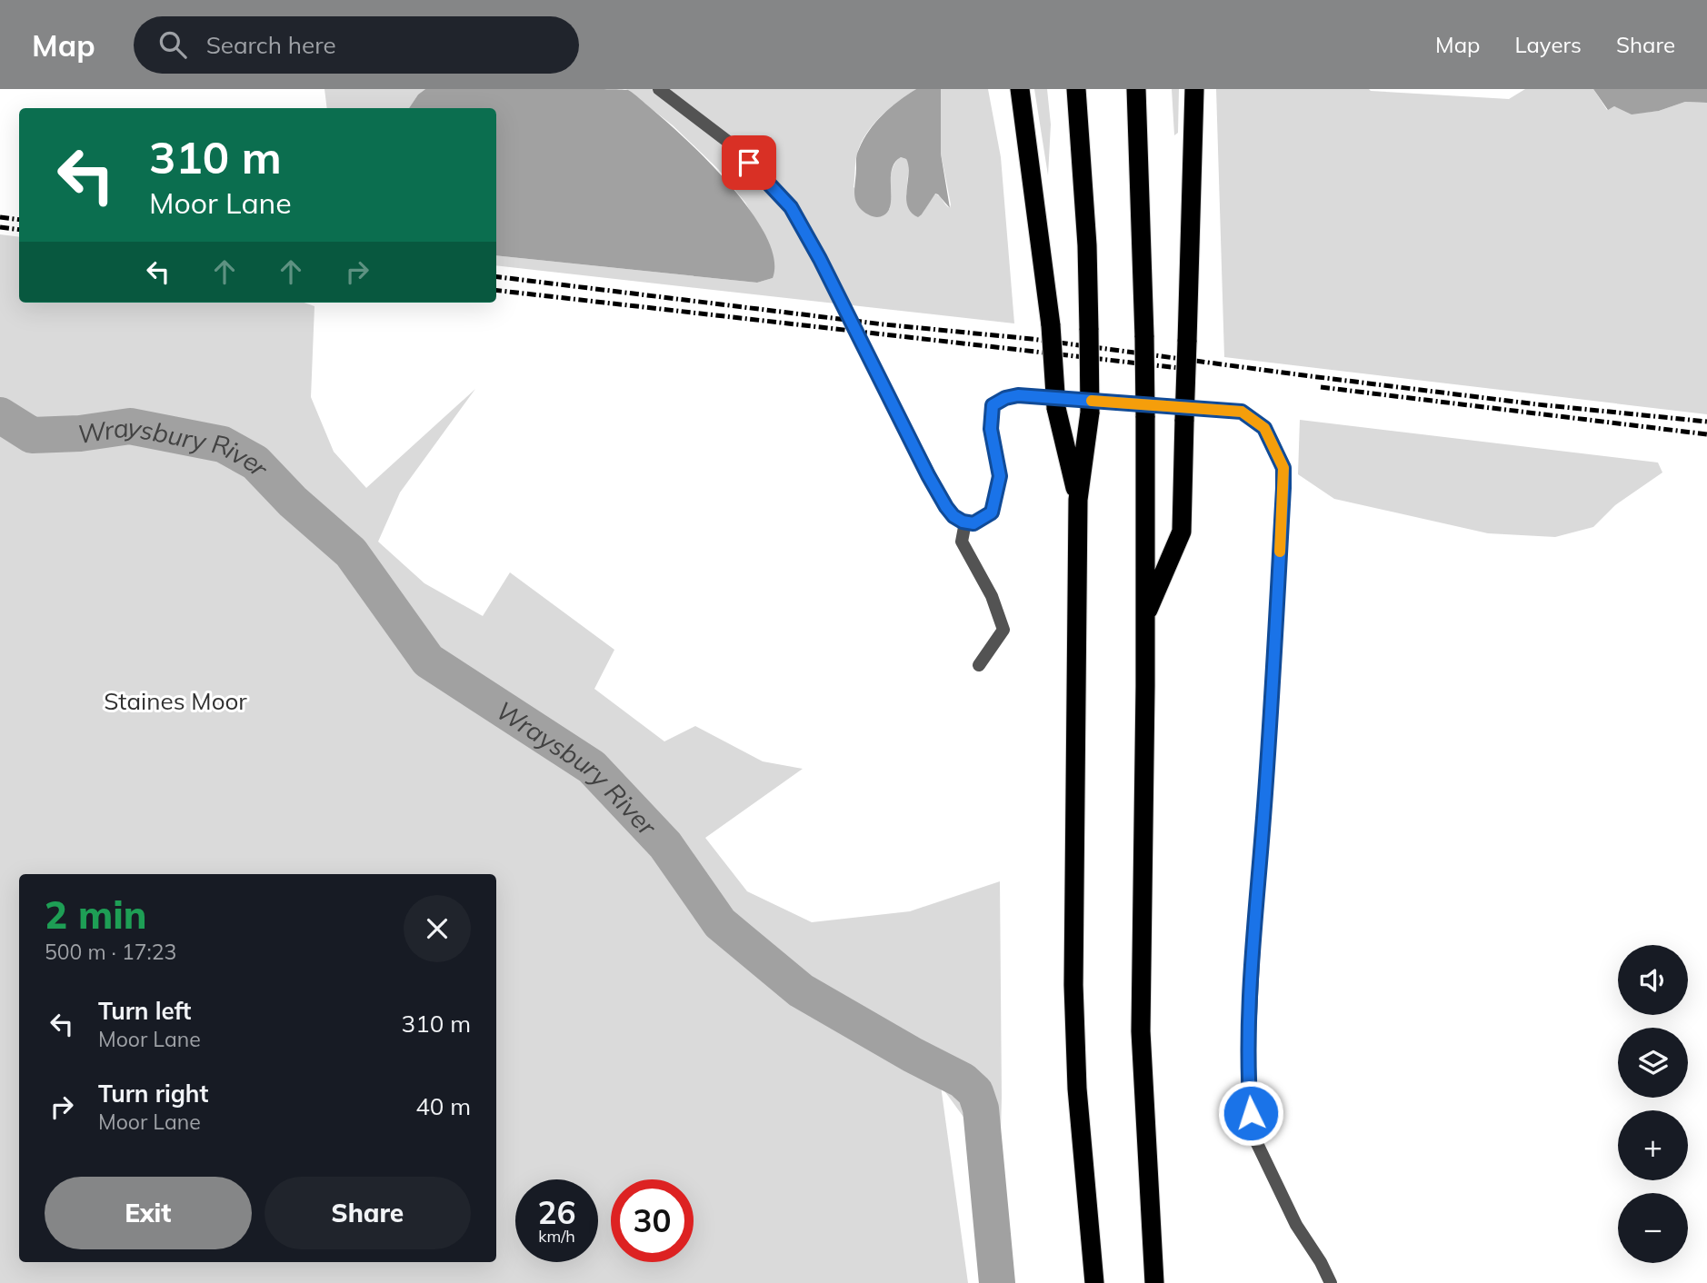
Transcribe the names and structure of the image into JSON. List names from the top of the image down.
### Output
{
  "water": ["Wraysbury River"],
  "parks": ["Staines Moor"],
  "page": {
    "header": "Map",
    "search": "Search here",
    "nav": ["Map", "Layers", "Share"],
    "turn": ["310 m", "Moor Lane"],
    "heading": ["2 min", "500 m · 17:23"],
    "map_buttons": ["+", "−"],
    "list": [
      {
        "name": "Turn left",
        "note": "Moor Lane",
        "value": "310 m"
      },
      {
        "name": "Turn right",
        "note": "Moor Lane",
        "value": "40 m"
      }
    ],
    "buttons": ["Exit", "Share"],
    "speed": "26 km/h",
    "limit": "30"
  }
}
